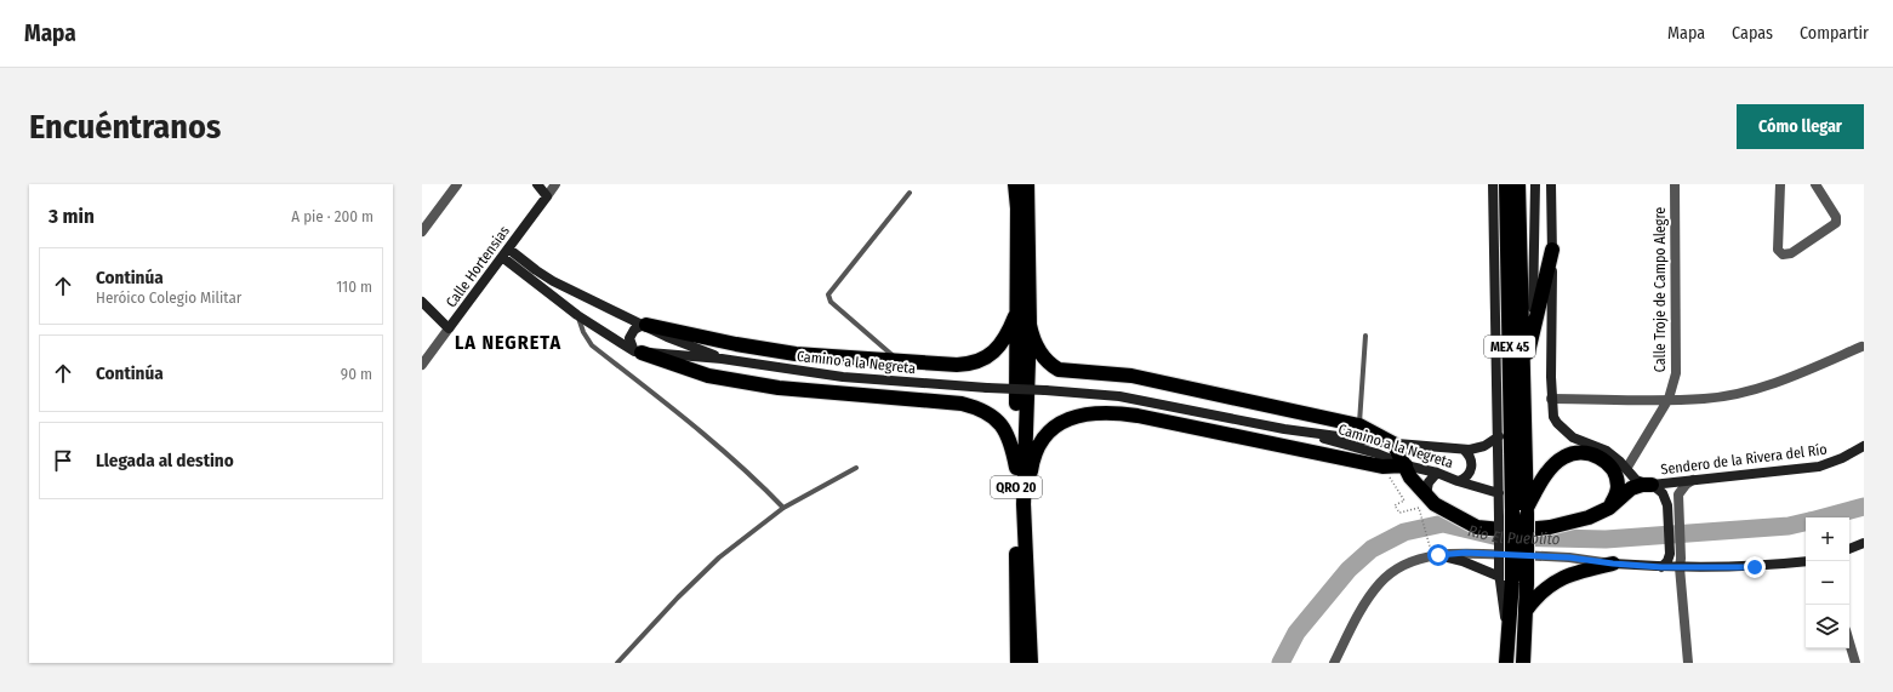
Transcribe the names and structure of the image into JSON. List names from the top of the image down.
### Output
{
  "streets": {
    "highway": ["MEX 45", "QRO 20"],
    "street": [
      "Calle Hortensias",
      "Calle Troje de Campo Alegre",
      "Camino a la Negreta",
      "Sendero de la Rivera del Río"
    ]
  },
  "crossings": [
    ["Calle Hortensias", "Camino a la Negreta"]
  ],
  "districts": ["LA NEGRETA"],
  "water": ["Rio El Pueblito"],
  "page": {
    "header": "Mapa",
    "nav": ["Mapa", "Capas", "Compartir"],
    "buttons": "Cómo llegar",
    "title": "Encuéntranos",
    "heading": ["3 min", "A pie · 200 m"],
    "list": [
      ["Continúa", "Heróico Colegio Militar", "110 m"],
      ["Continúa", "90 m"],
      "Llegada al destino"
    ],
    "map_buttons": ["+", "−"]
  }
}
